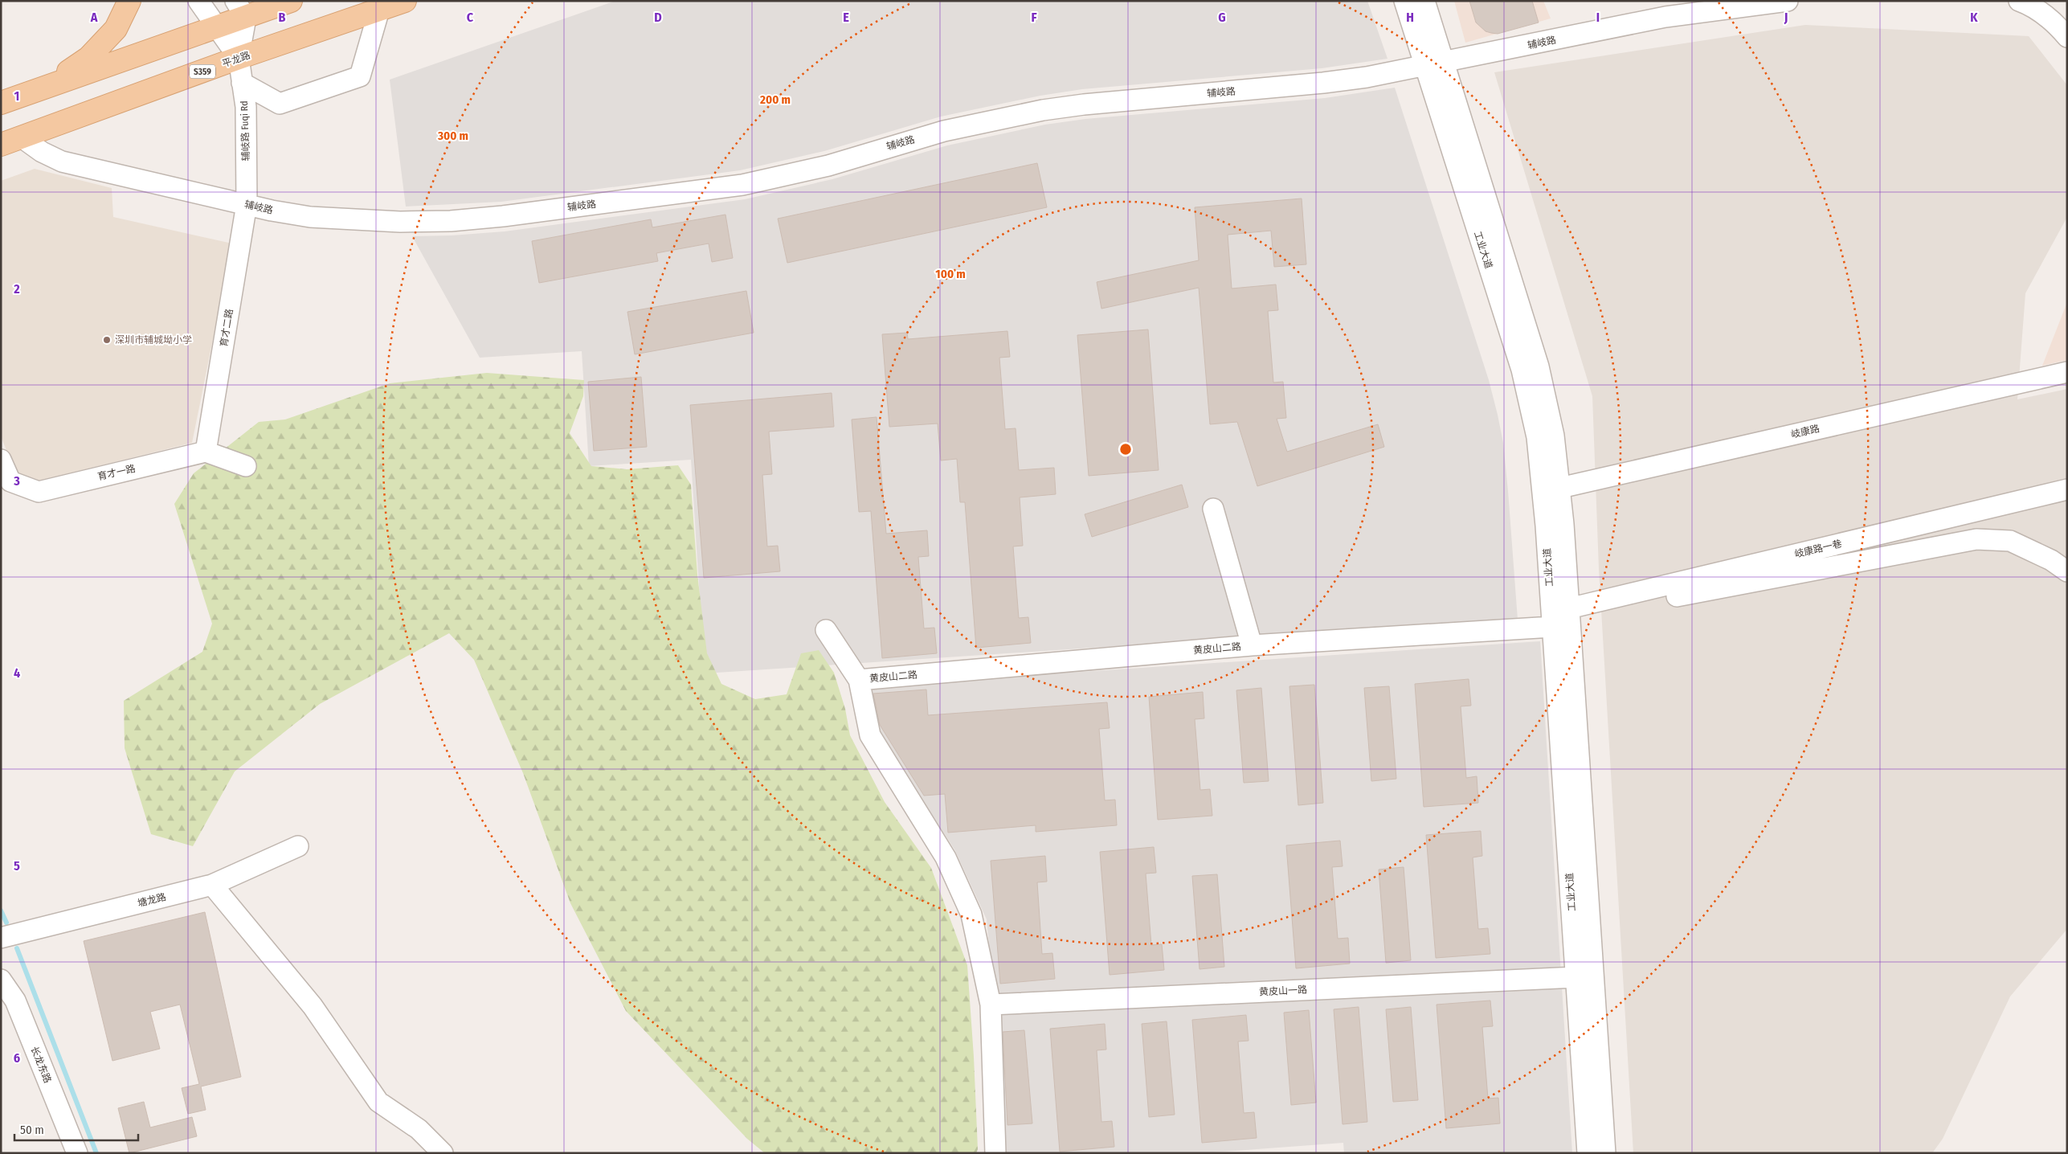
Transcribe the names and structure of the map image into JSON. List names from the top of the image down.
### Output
{
  "streets": {
    "main road": ["平龙路", "S359"],
    "street": [
      "辅岐路",
      "辅岐路 Fuqi Rd",
      "工业大道",
      "育才二路",
      "岐康路",
      "育才一路",
      "岐康路一巷",
      "黄皮山二路",
      "塘龙路",
      "黄皮山一路",
      "长龙东路"
    ]
  },
  "crossings": [
    ["辅岐路", "平龙路"],
    ["辅岐路", "辅岐路 Fuqi Rd"],
    ["辅岐路", "工业大道"],
    ["辅岐路", "育才二路"],
    ["平龙路", "辅岐路 Fuqi Rd"],
    ["辅岐路 Fuqi Rd", "育才二路"],
    ["工业大道", "岐康路"],
    ["工业大道", "岐康路一巷"],
    ["工业大道", "黄皮山二路"],
    ["工业大道", "黄皮山一路"],
    ["育才二路", "育才一路"]
  ],
  "places": ["深圳市辅城坳小学"],
  "scale_bar": "50 m",
  "grid": {
    "columns": [
      "A",
      "B",
      "C",
      "D",
      "E",
      "F",
      "G",
      "H",
      "I",
      "J",
      "K"
    ],
    "rows": [
      "1",
      "2",
      "3",
      "4",
      "5",
      "6"
    ]
  },
  "rings": ["200 m", "300 m", "100 m"]
}
